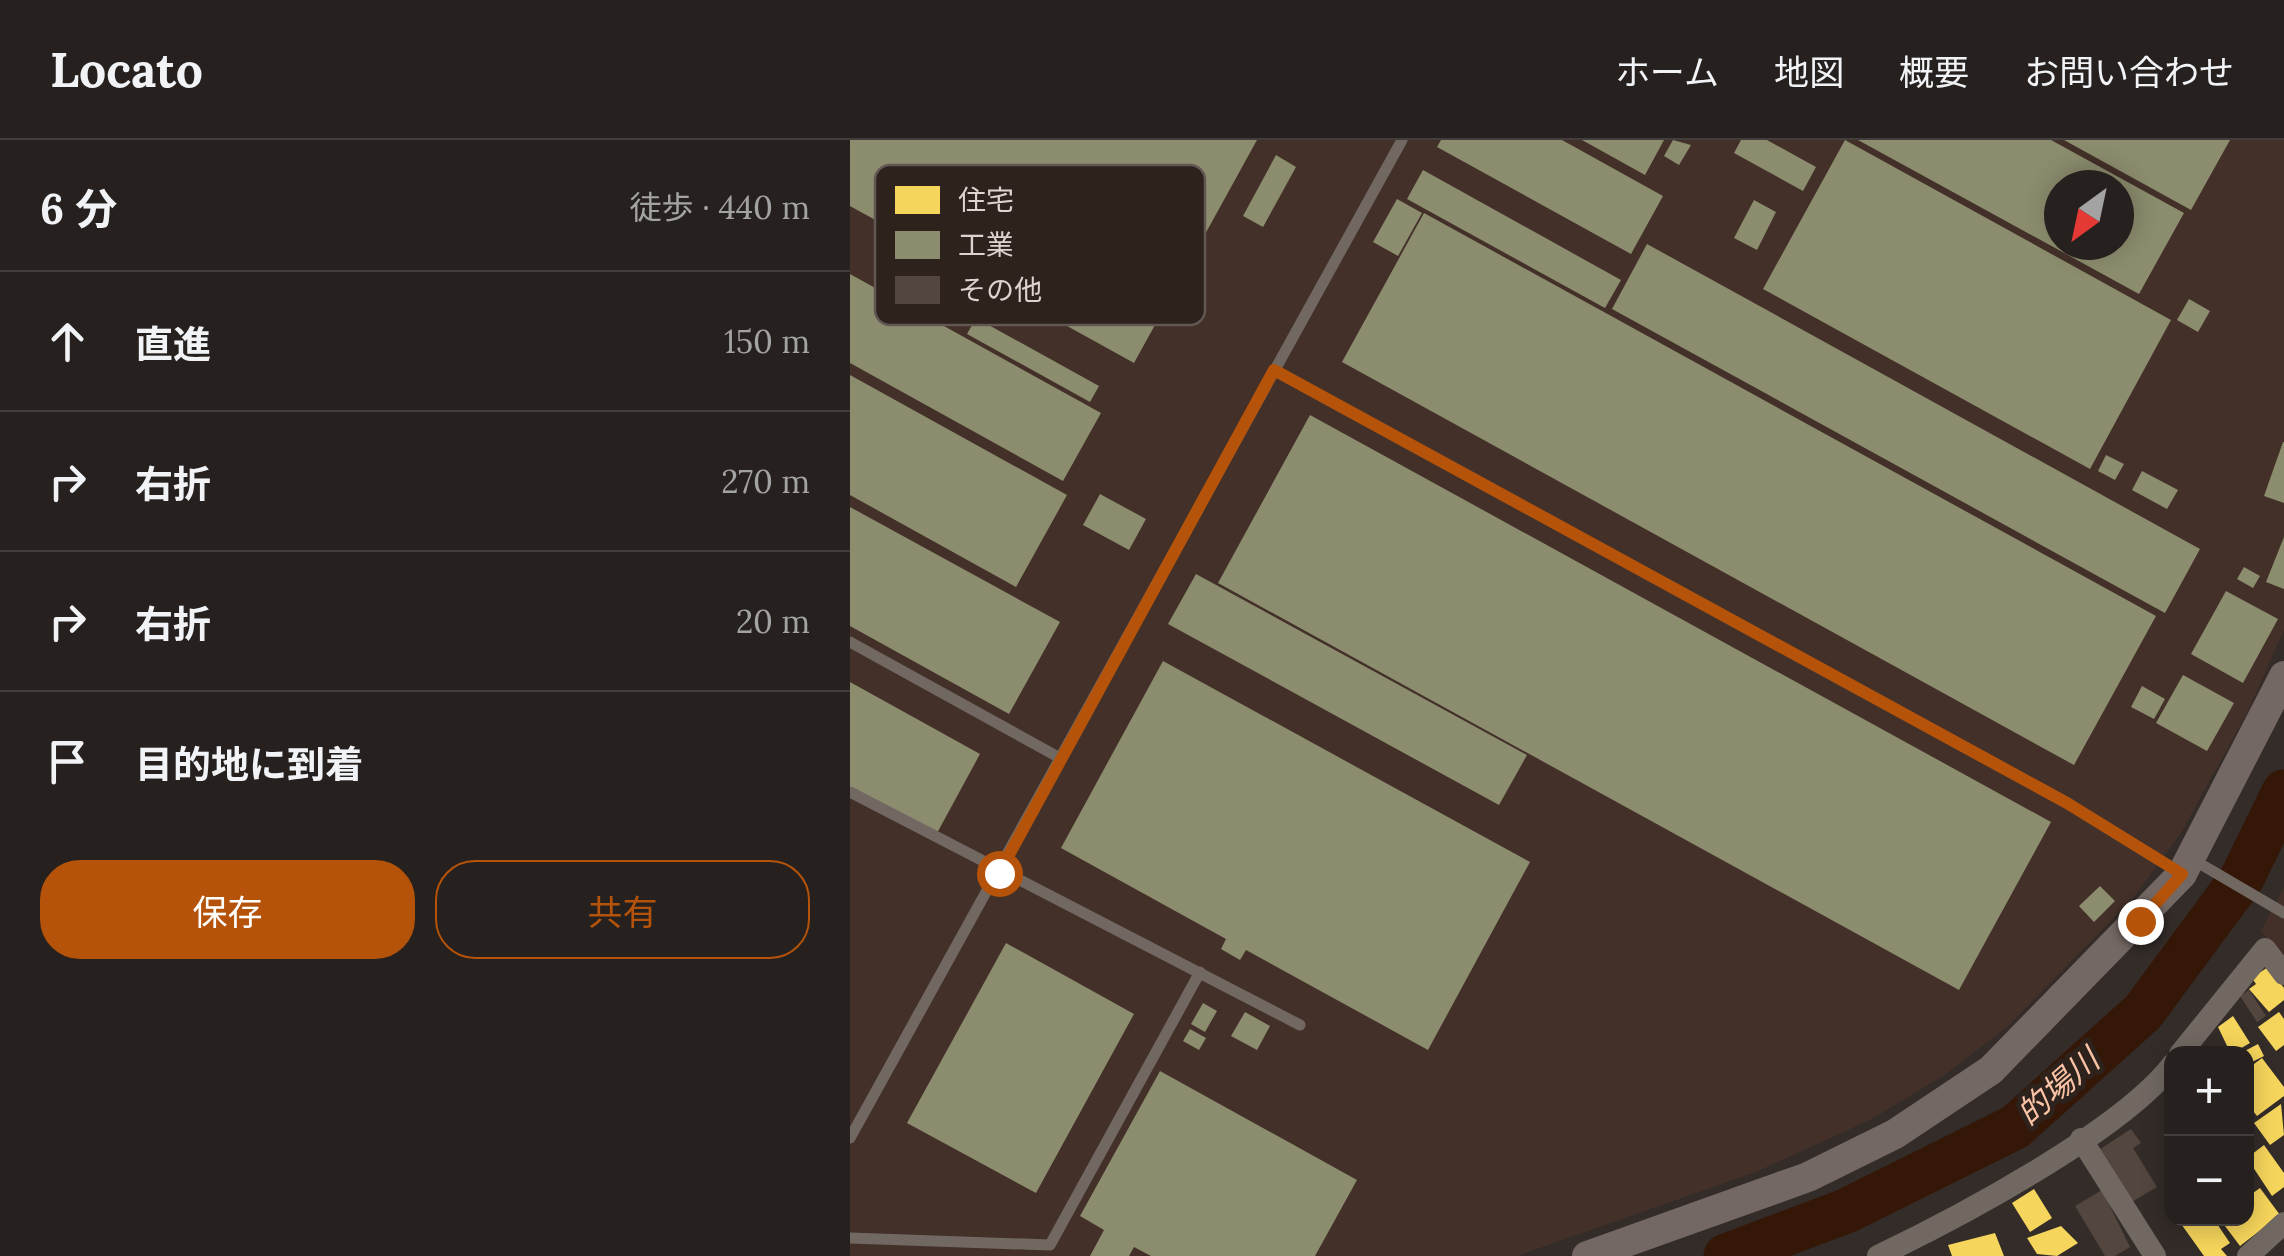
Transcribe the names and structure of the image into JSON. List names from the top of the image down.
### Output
{
  "water": ["的場川"],
  "legend": ["住宅", "工業", "その他"],
  "north": "bottom left",
  "page": {
    "header": "Locato",
    "nav": [
      "ホーム",
      "地図",
      "概要",
      "お問い合わせ"
    ],
    "heading": ["6 分", "徒歩 · 440 m"],
    "list": [
      ["直進", "150 m"],
      ["右折", "270 m"],
      ["右折", "20 m"],
      "目的地に到着"
    ],
    "buttons": ["保存", "共有"],
    "map_buttons": ["+", "−"]
  }
}
